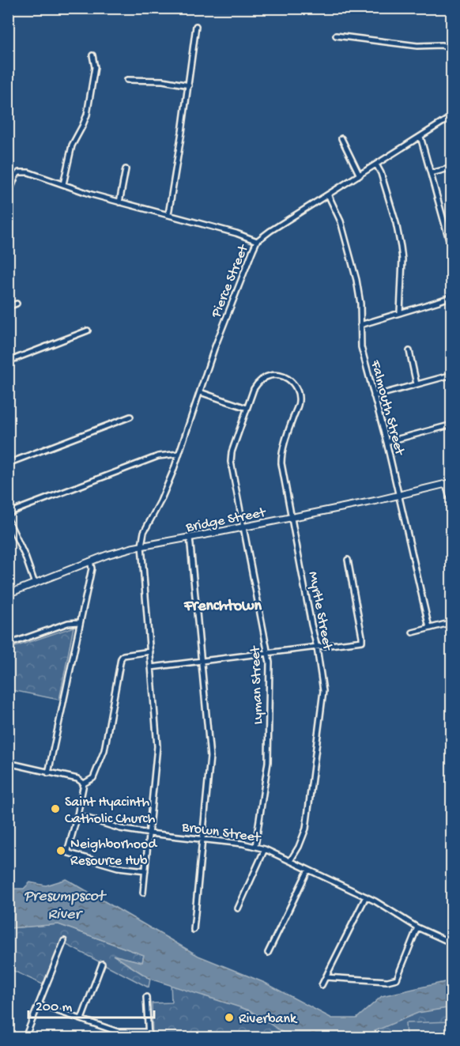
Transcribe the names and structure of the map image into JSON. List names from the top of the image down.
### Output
{
  "streets": {
    "street": [
      "Pierce Street",
      "Falmouth Street",
      "Bridge Street",
      "Myrtle Street",
      "Lyman Street",
      "Brown Street"
    ]
  },
  "crossings": [
    ["Pierce Street", "Falmouth Street"],
    ["Pierce Street", "Bridge Street"],
    ["Falmouth Street", "Bridge Street"],
    ["Bridge Street", "Myrtle Street"],
    ["Bridge Street", "Lyman Street"],
    ["Myrtle Street", "Lyman Street"],
    ["Myrtle Street", "Brown Street"],
    ["Lyman Street", "Brown Street"]
  ],
  "districts": ["Frenchtown"],
  "water": ["Presumpscot River"],
  "places": ["Saint Hyacinth Catholic Church", "Neighborhood Resource Hub", "Riverbank"],
  "scale_bar": "200 m"
}
